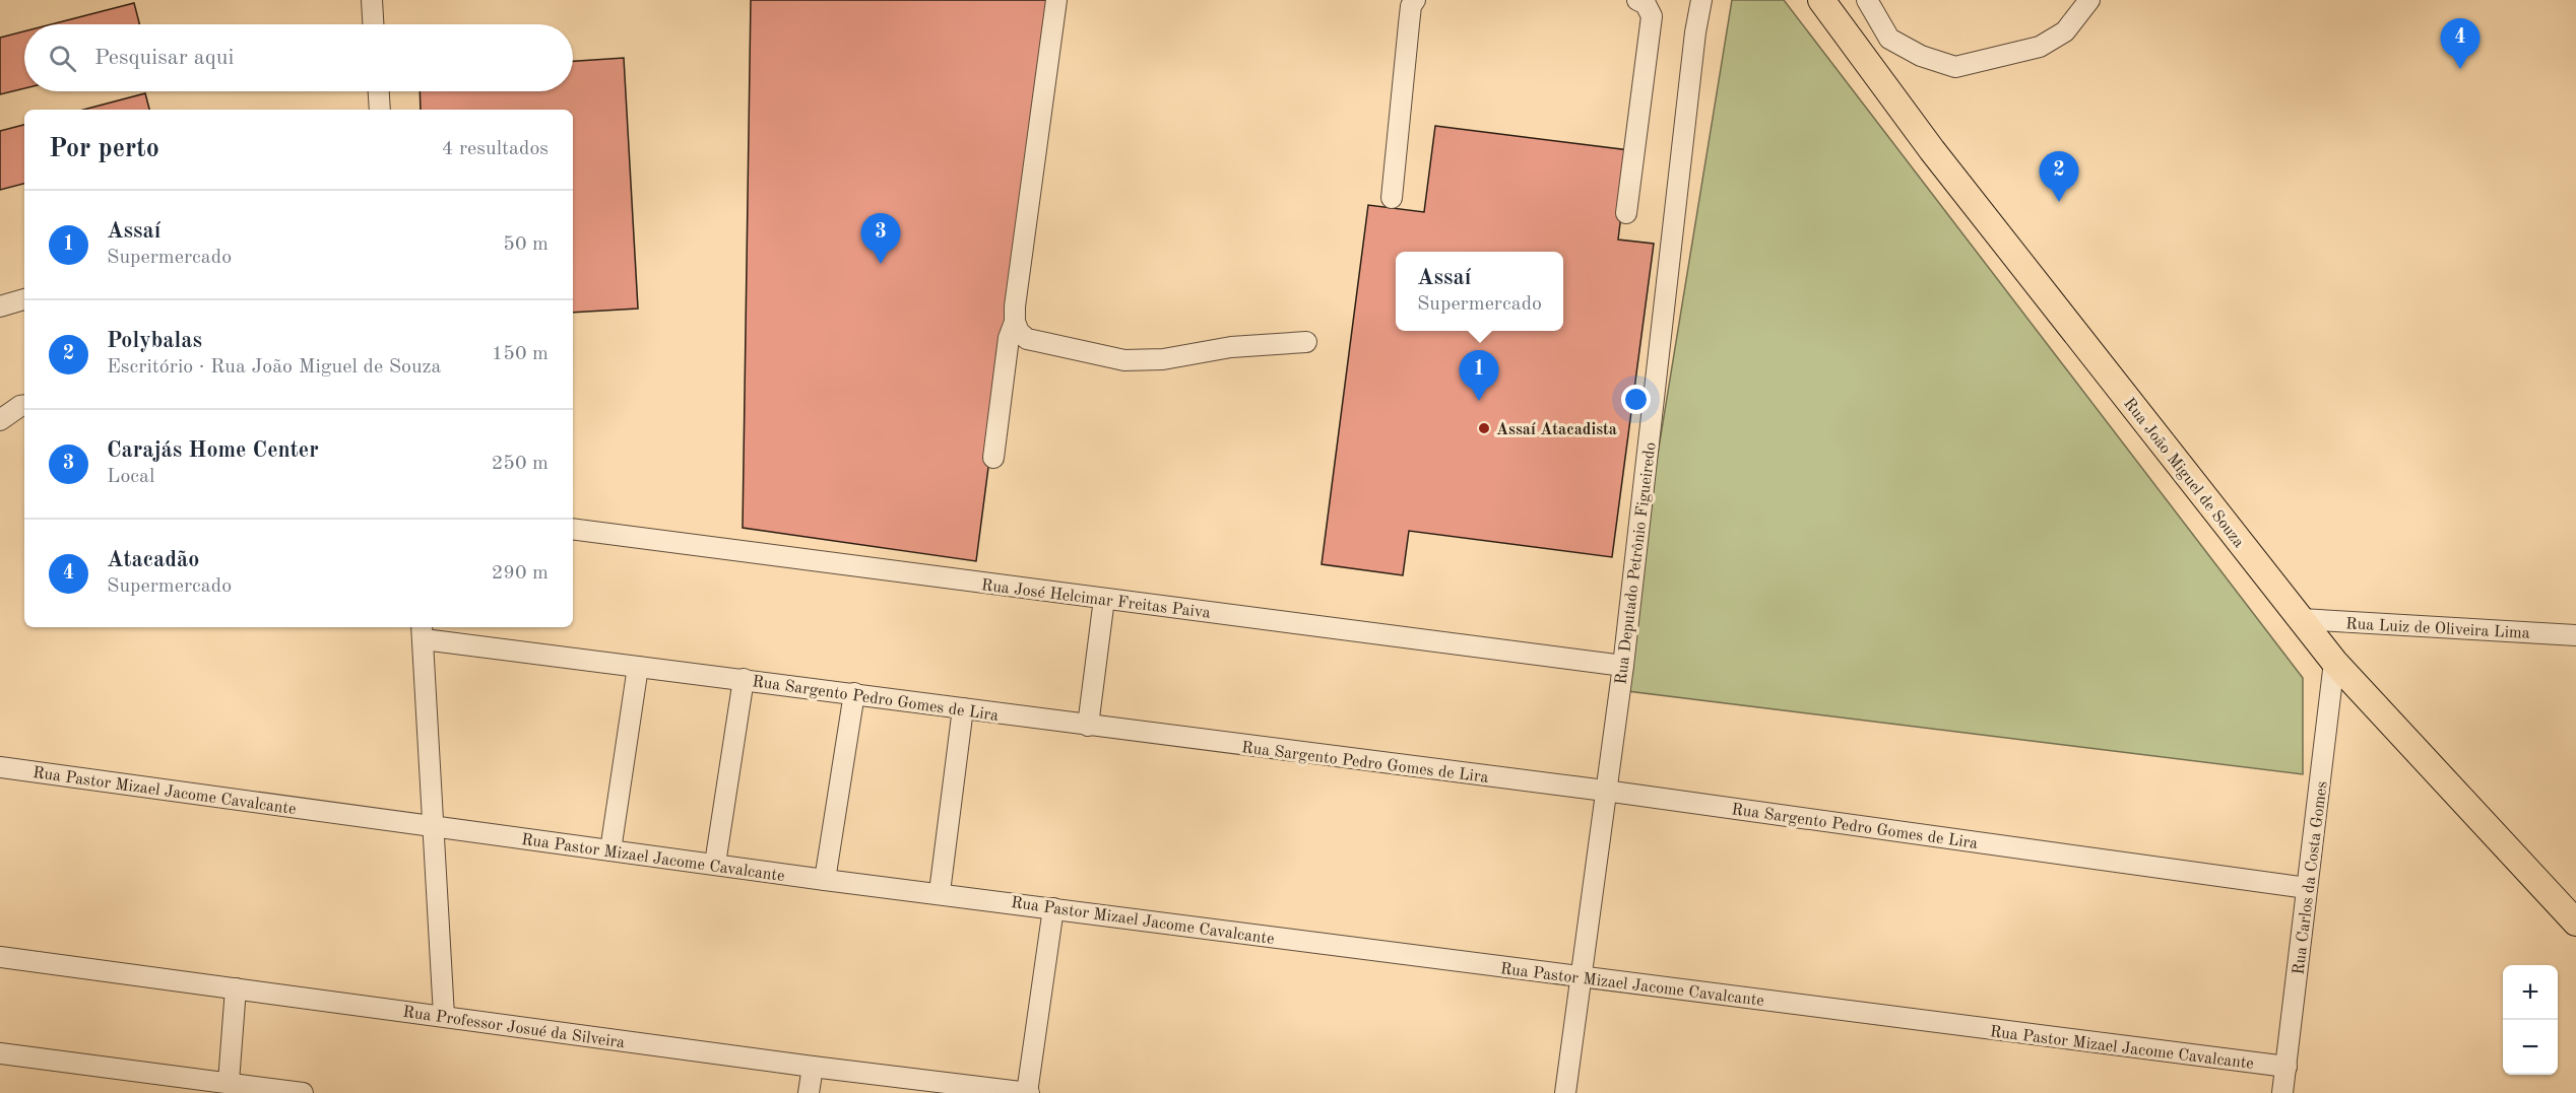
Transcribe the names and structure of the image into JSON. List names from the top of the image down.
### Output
{
  "streets": {
    "main road": ["Rua João Miguel de Souza"],
    "street": [
      "Rua Deputado Petrônio Figueiredo",
      "Rua José Helcimar Freitas Paiva",
      "Rua Luiz de Oliveira Lima",
      "Rua Sargento Pedro Gomes de Lira",
      "Rua Pastor Mizael Jacome Cavalcante",
      "Rua Carlos da Costa Gomes",
      "Rua Professor Josué da Silveira"
    ]
  },
  "crossings": [
    ["Rua João Miguel de Souza", "Rua Luiz de Oliveira Lima"],
    ["Rua João Miguel de Souza", "Rua Carlos da Costa Gomes"],
    ["Rua Deputado Petrônio Figueiredo", "Rua José Helcimar Freitas Paiva"],
    ["Rua Deputado Petrônio Figueiredo", "Rua Sargento Pedro Gomes de Lira"],
    ["Rua Deputado Petrônio Figueiredo", "Rua Pastor Mizael Jacome Cavalcante"],
    ["Rua Sargento Pedro Gomes de Lira", "Rua Carlos da Costa Gomes"],
    ["Rua Pastor Mizael Jacome Cavalcante", "Rua Carlos da Costa Gomes"]
  ],
  "places": ["Assaí Atacadista"],
  "page": {
    "pins": [
      "4",
      "2",
      "3",
      "1"
    ],
    "search": "Pesquisar aqui",
    "heading": ["Por perto", "4 resultados"],
    "list": [
      {
        "mark": "1",
        "name": "Assaí",
        "note": "Supermercado",
        "value": "50 m"
      },
      {
        "mark": "2",
        "name": "Polybalas",
        "note": "Escritório · Rua João Miguel de Souza",
        "value": "150 m"
      },
      {
        "mark": "3",
        "name": "Carajás Home Center",
        "note": "Local",
        "value": "250 m"
      },
      {
        "mark": "4",
        "name": "Atacadão",
        "note": "Supermercado",
        "value": "290 m"
      }
    ],
    "popup": ["Assaí", "Supermercado"],
    "map_buttons": ["+", "−"]
  }
}
